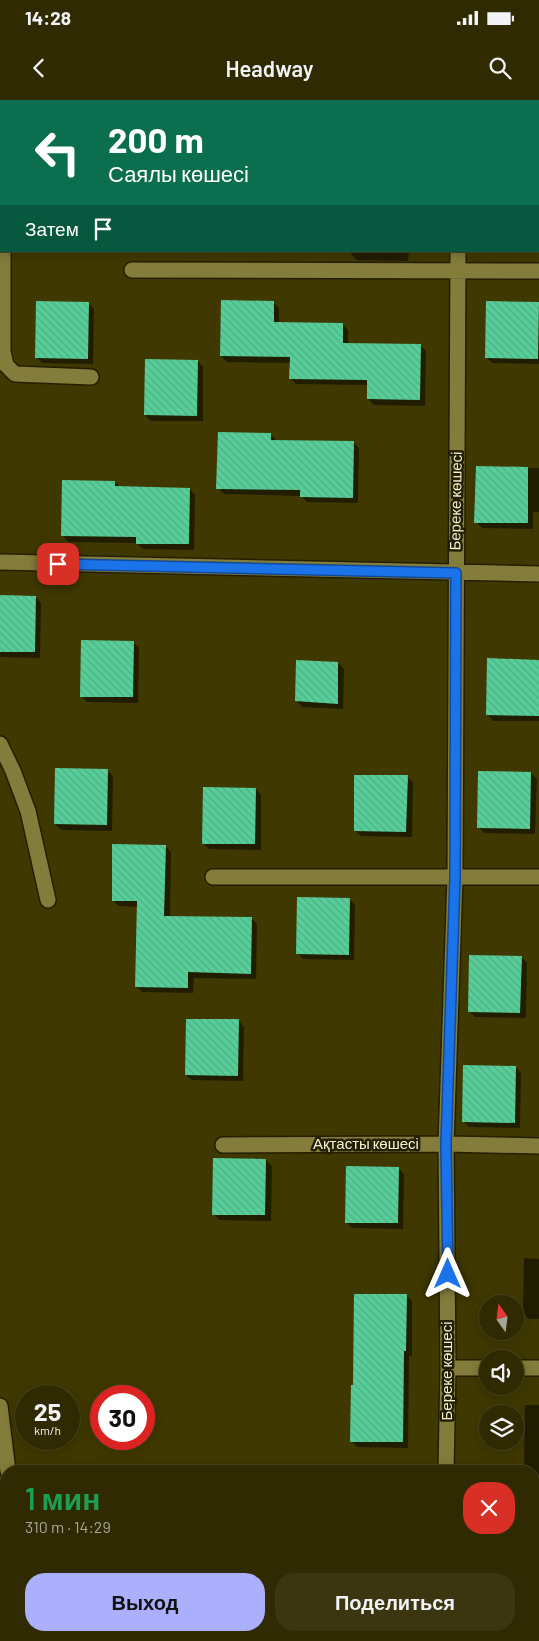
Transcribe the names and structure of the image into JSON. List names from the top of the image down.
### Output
{
  "streets": {
    "street": ["Береке көшесі", "Ақтасты көшесі"]
  },
  "crossings": [
    ["Береке көшесі", "Ақтасты көшесі"]
  ],
  "north": "top",
  "page": {
    "status": "14:28",
    "header": "Headway",
    "turn": ["200 m", "Саялы көшесі"],
    "then": "Затем",
    "speed": "25 km/h",
    "limit": "30",
    "heading": ["1 мин", "310 m · 14:29"],
    "buttons": ["Выход", "Поделиться"]
  }
}
